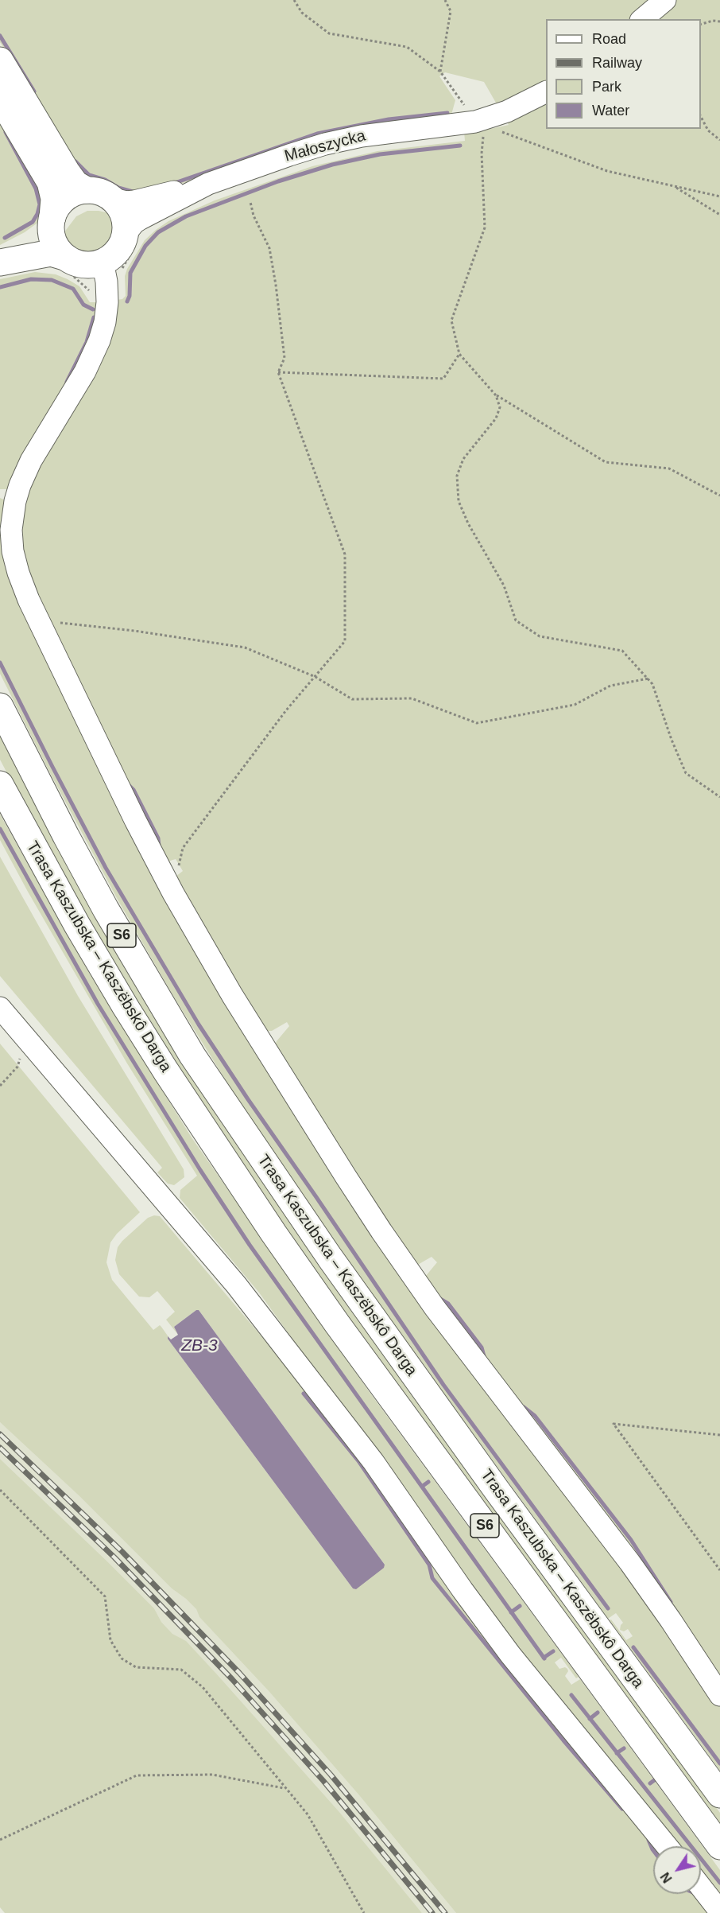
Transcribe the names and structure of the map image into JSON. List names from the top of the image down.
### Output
{
  "streets": {
    "main road": ["S6", "Trasa Kaszubska – Kaszëbskô Darga"],
    "street": ["Małoszycka"]
  },
  "water": ["ZB-3"],
  "legend": [
    "Road",
    "Railway",
    "Park",
    "Water"
  ],
  "north": "bottom left"
}
